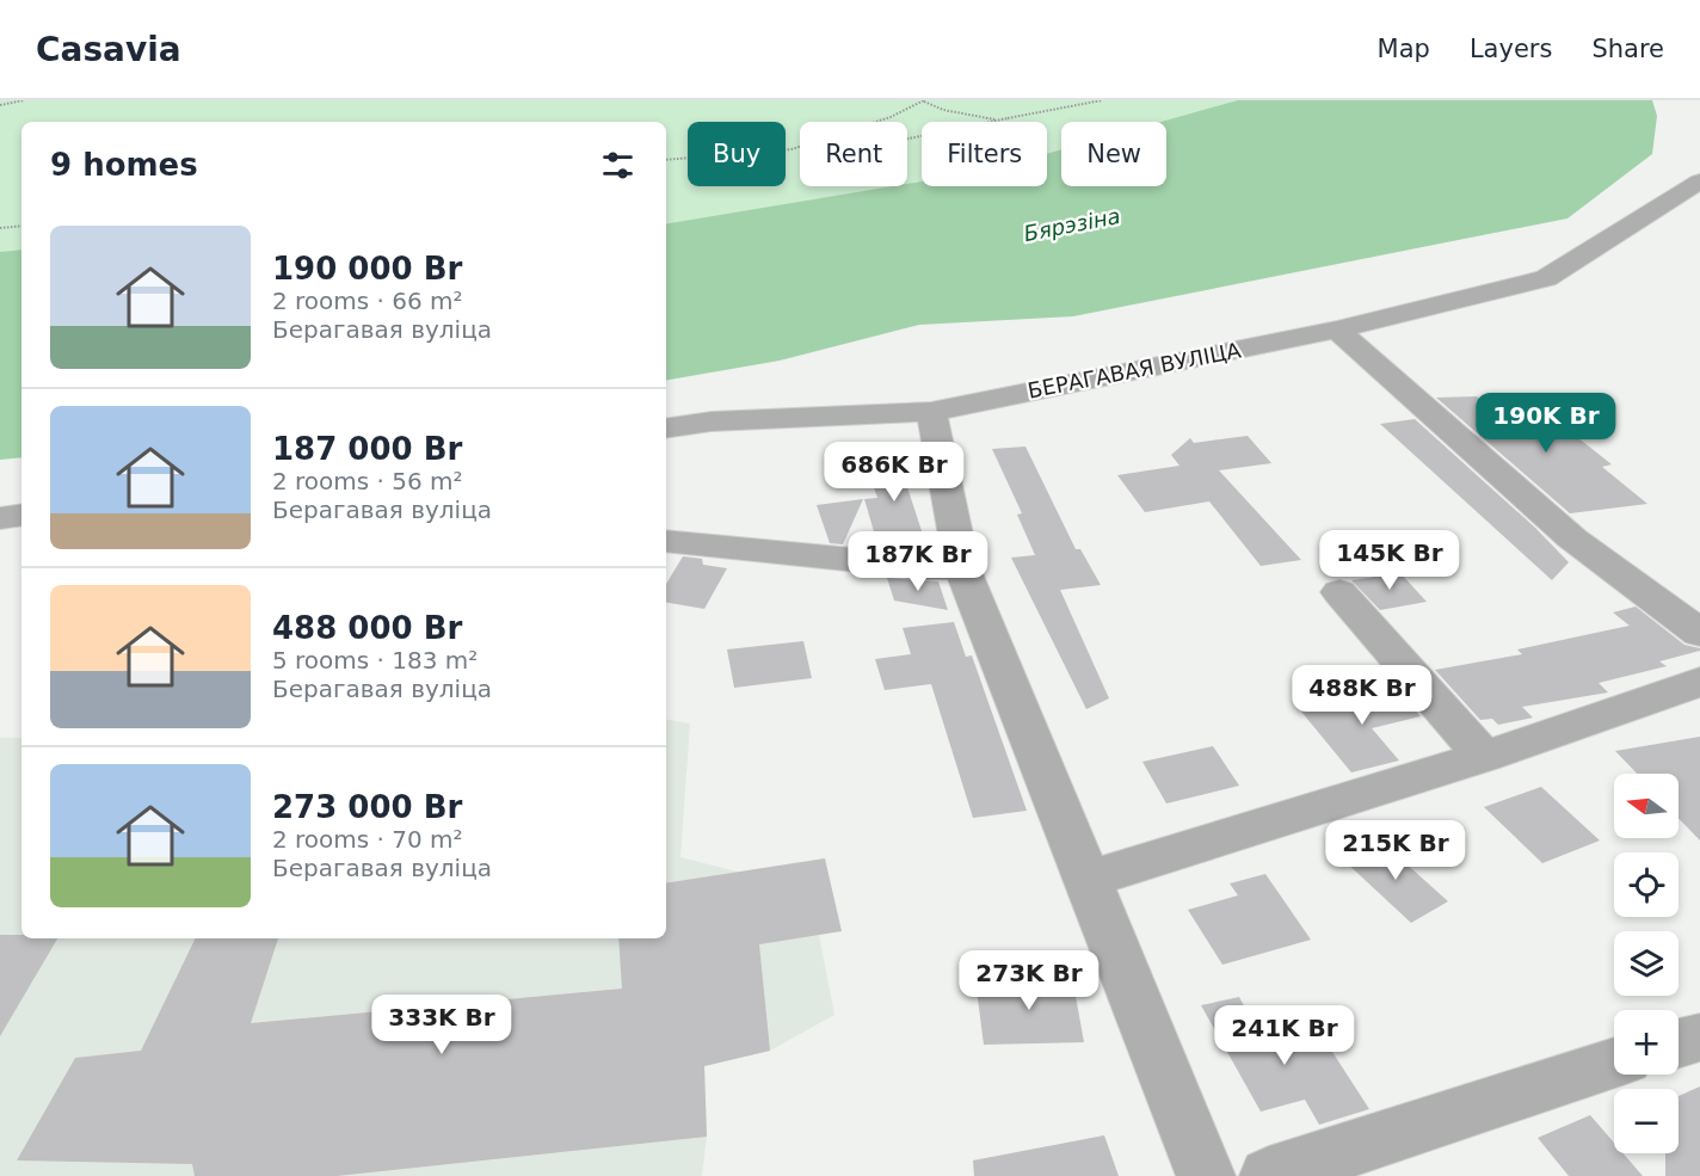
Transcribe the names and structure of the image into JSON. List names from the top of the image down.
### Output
{
  "streets": {
    "street": ["БЕРАГАВАЯ ВУЛІЦА"]
  },
  "water": ["Бярэзіна"],
  "north": "left",
  "page": {
    "header": "Casavia",
    "nav": ["Map", "Layers", "Share"],
    "chip": [
      "Buy",
      "Rent",
      "Filters",
      "New"
    ],
    "heading": "9 homes",
    "list": [
      {
        "name": "190 000 Br",
        "note": "2 rooms · 66 m² · Берагавая вуліца"
      },
      {
        "name": "187 000 Br",
        "note": "2 rooms · 56 m² · Берагавая вуліца"
      },
      {
        "name": "488 000 Br",
        "note": "5 rooms · 183 m² · Берагавая вуліца"
      },
      {
        "name": "273 000 Br",
        "note": "2 rooms · 70 m² · Берагавая вуліца"
      }
    ],
    "price": [
      "190K Br",
      "686K Br",
      "145K Br",
      "187K Br",
      "488K Br",
      "215K Br",
      "273K Br",
      "333K Br",
      "241K Br"
    ],
    "map_buttons": ["+", "−"]
  }
}
